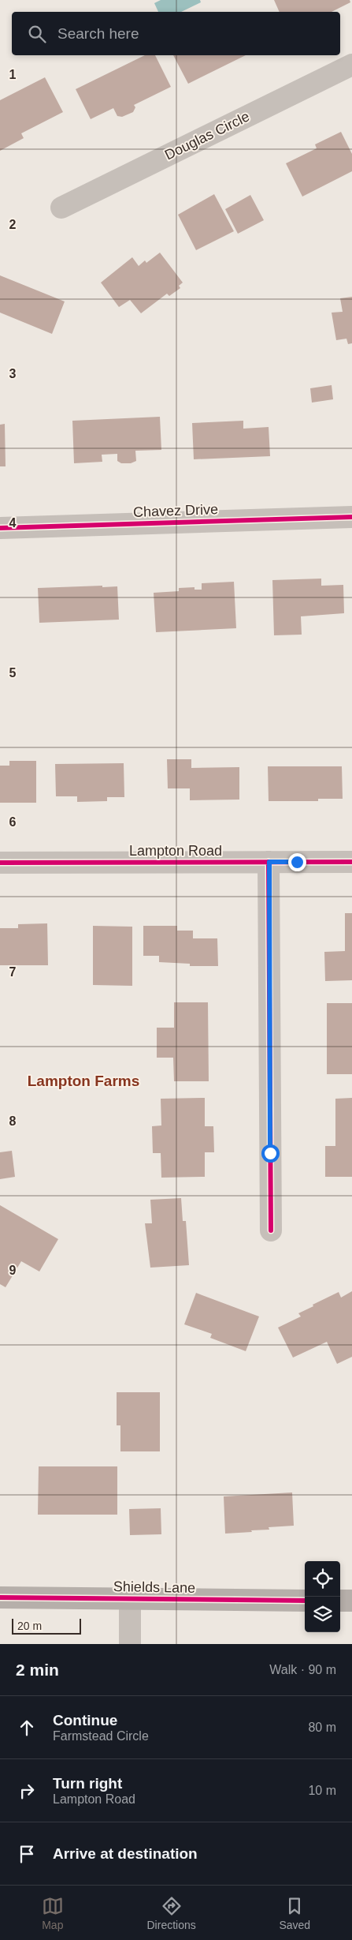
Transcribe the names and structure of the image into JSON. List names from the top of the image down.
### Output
{
  "streets": {
    "main road": ["Shields Lane"],
    "street": ["Douglas Circle", "Chavez Drive", "Lampton Road"]
  },
  "districts": ["Lampton Farms"],
  "scale_bar": "20 m",
  "page": {
    "search": "Search here",
    "scale": "20 m",
    "heading": ["2 min", "Walk · 90 m"],
    "list": [
      ["Continue", "Farmstead Circle", "80 m"],
      ["Turn right", "Lampton Road", "10 m"],
      "Arrive at destination"
    ],
    "nav": ["Map", "Directions", "Saved"]
  },
  "grid": {
    "rows": [
      "1",
      "2",
      "3",
      "4",
      "5",
      "6",
      "7",
      "8",
      "9"
    ]
  }
}
